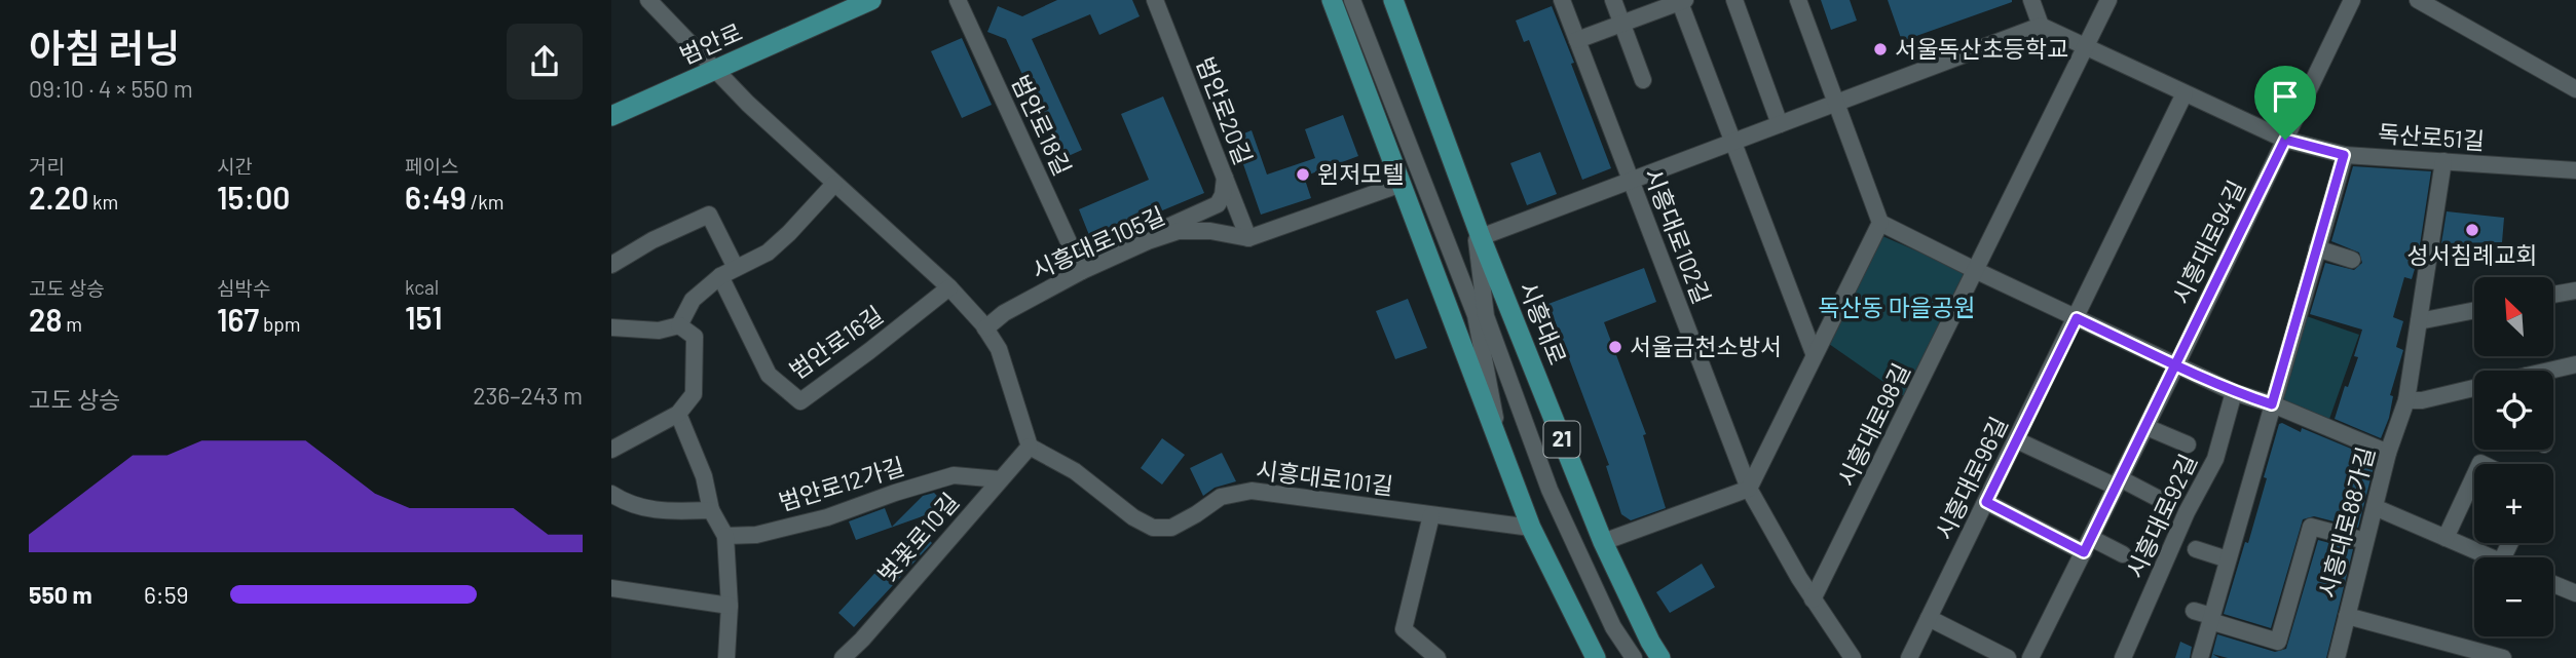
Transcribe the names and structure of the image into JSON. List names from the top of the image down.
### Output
{
  "streets": {
    "main road": ["범안로", "시흥대로", "21"],
    "street": [
      "범안로20길",
      "범안로18길",
      "독산로51길",
      "시흥대로102길",
      "시흥대로94길",
      "시흥대로105길",
      "범안로16길",
      "시흥대로98길",
      "시흥대로101길",
      "시흥대로96길",
      "범안로12가길",
      "시흥대로92길",
      "시흥대로88가길",
      "벚꽃로10길"
    ]
  },
  "crossings": [
    ["범안로20길", "시흥대로105길"],
    ["범안로18길", "시흥대로105길"],
    ["독산로51길", "시흥대로94길"],
    ["독산로51길", "시흥대로98길"],
    ["독산로51길", "시흥대로96길"],
    ["독산로51길", "시흥대로88가길"],
    ["시흥대로101길", "벚꽃로10길"],
    ["범안로12가길", "벚꽃로10길"]
  ],
  "parks": ["독산동 마을공원"],
  "places": [
    "서울독산초등학교",
    "윈저모텔",
    "성서침례교회",
    "서울금천소방서"
  ],
  "north": "top left",
  "page": {
    "heading": ["아침 러닝", "09:10 · 4 × 550 m"],
    "stats": [
      ["거리", "2.20 km"],
      ["시간", "15:00"],
      ["페이스", "6:49 /km"],
      ["고도 상승", "28 m"],
      ["심박수", "167 bpm"],
      ["kcal", "151"]
    ],
    "map_buttons": ["+", "−"],
    "chart": ["고도 상승", "236–243 m"],
    "list": [
      {
        "name": "550 m",
        "note": "6:59"
      }
    ]
  }
}
